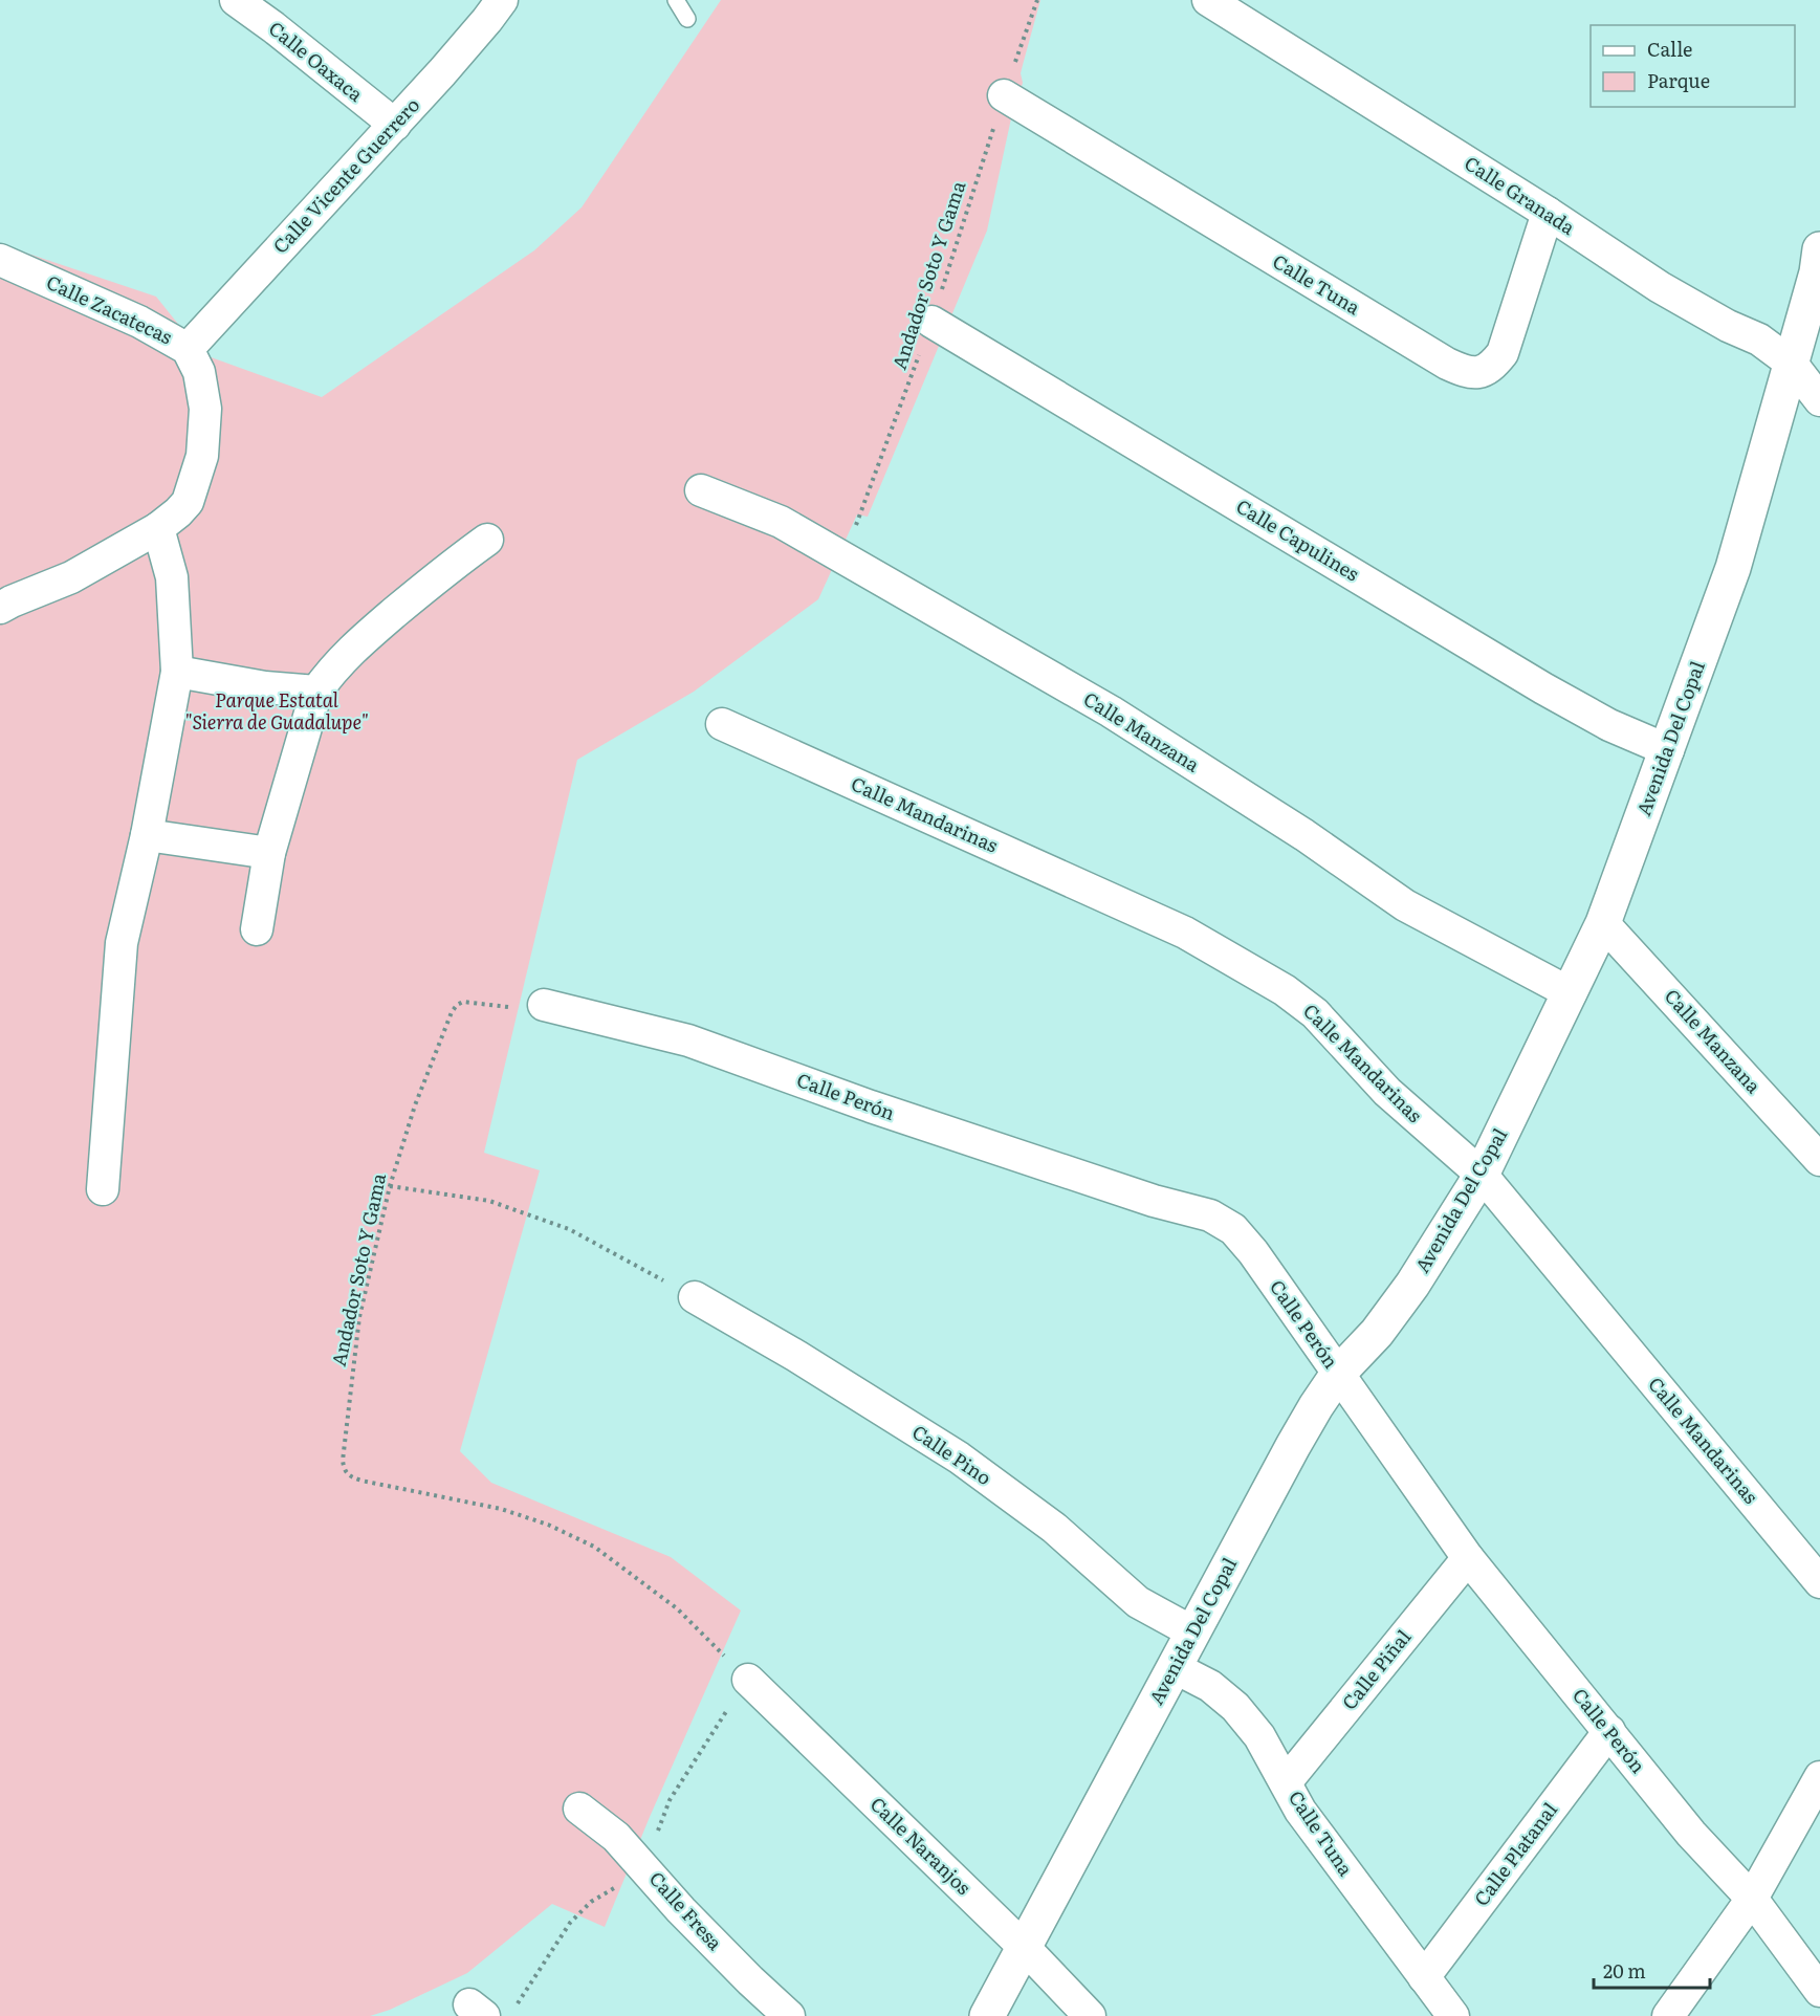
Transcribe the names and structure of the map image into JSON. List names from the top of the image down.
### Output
{
  "streets": {
    "street": [
      "Calle Oaxaca",
      "Calle Vicente Guerrero",
      "Calle Granada",
      "Calle Tuna",
      "Calle Zacatecas",
      "Calle Capulines",
      "Calle Manzana",
      "Avenida Del Copal",
      "Calle Mandarinas",
      "Calle Perón",
      "Calle Pino",
      "Calle Piñal",
      "Calle Naranjos",
      "Calle Platanal",
      "Calle Fresa"
    ],
    "path": ["Andador Soto Y Gama"]
  },
  "crossings": [
    ["Calle Oaxaca", "Calle Vicente Guerrero"],
    ["Calle Vicente Guerrero", "Calle Zacatecas"],
    ["Calle Granada", "Calle Tuna"],
    ["Calle Granada", "Avenida Del Copal"],
    ["Andador Soto Y Gama", "Calle Tuna"],
    ["Andador Soto Y Gama", "Calle Capulines"],
    ["Andador Soto Y Gama", "Calle Manzana"],
    ["Andador Soto Y Gama", "Calle Perón"],
    ["Andador Soto Y Gama", "Calle Naranjos"],
    ["Calle Tuna", "Avenida Del Copal"],
    ["Calle Tuna", "Calle Piñal"],
    ["Calle Tuna", "Calle Platanal"],
    ["Calle Capulines", "Avenida Del Copal"],
    ["Calle Manzana", "Avenida Del Copal"],
    ["Avenida Del Copal", "Calle Mandarinas"],
    ["Avenida Del Copal", "Calle Perón"],
    ["Avenida Del Copal", "Calle Pino"],
    ["Avenida Del Copal", "Calle Naranjos"],
    ["Calle Perón", "Calle Piñal"],
    ["Calle Perón", "Calle Platanal"]
  ],
  "parks": ["Parque Estatal \"Sierra de Guadalupe\""],
  "legend": ["Calle", "Parque"],
  "scale_bar": "20 m"
}
